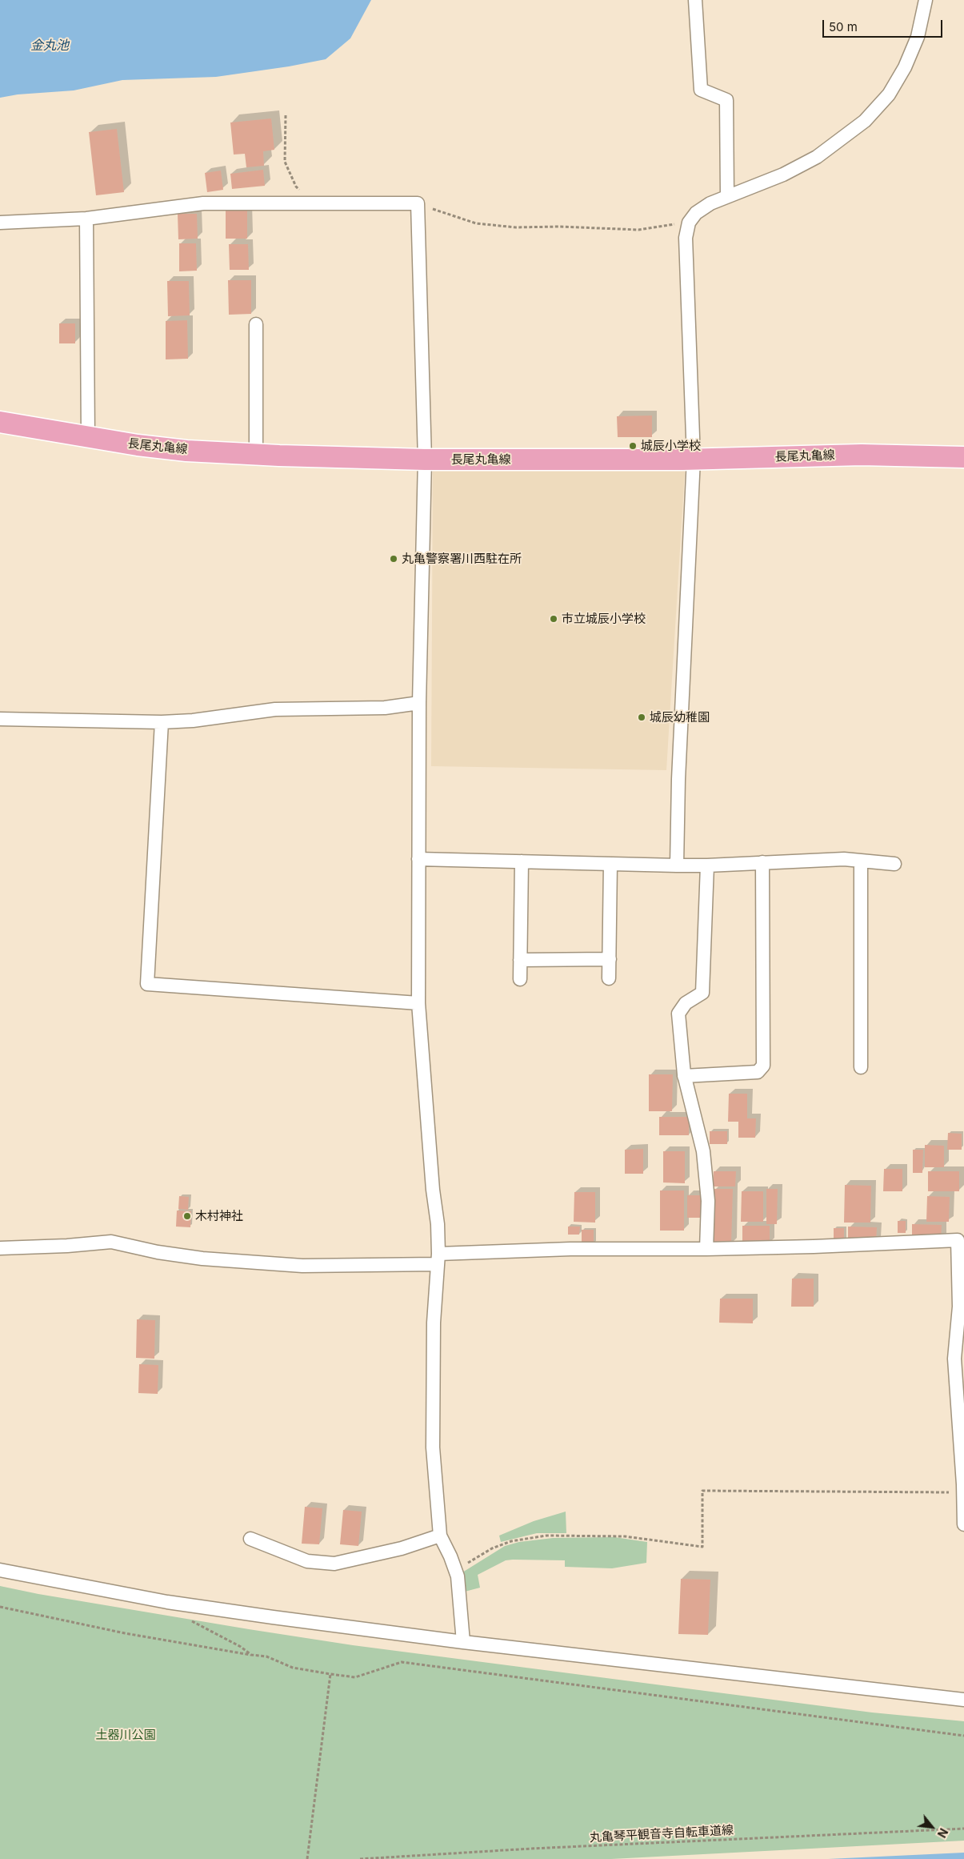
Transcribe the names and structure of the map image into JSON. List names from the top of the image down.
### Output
{
  "streets": {
    "main road": ["長尾丸亀線"],
    "path": ["丸亀琴平観音寺自転車道線"]
  },
  "water": ["金丸池"],
  "parks": ["土器川公園"],
  "places": [
    "城辰小学校",
    "丸亀警察署川西駐在所",
    "市立城辰小学校",
    "城辰幼稚園",
    "木村神社"
  ],
  "scale_bar": "50 m",
  "north": "bottom right"
}
